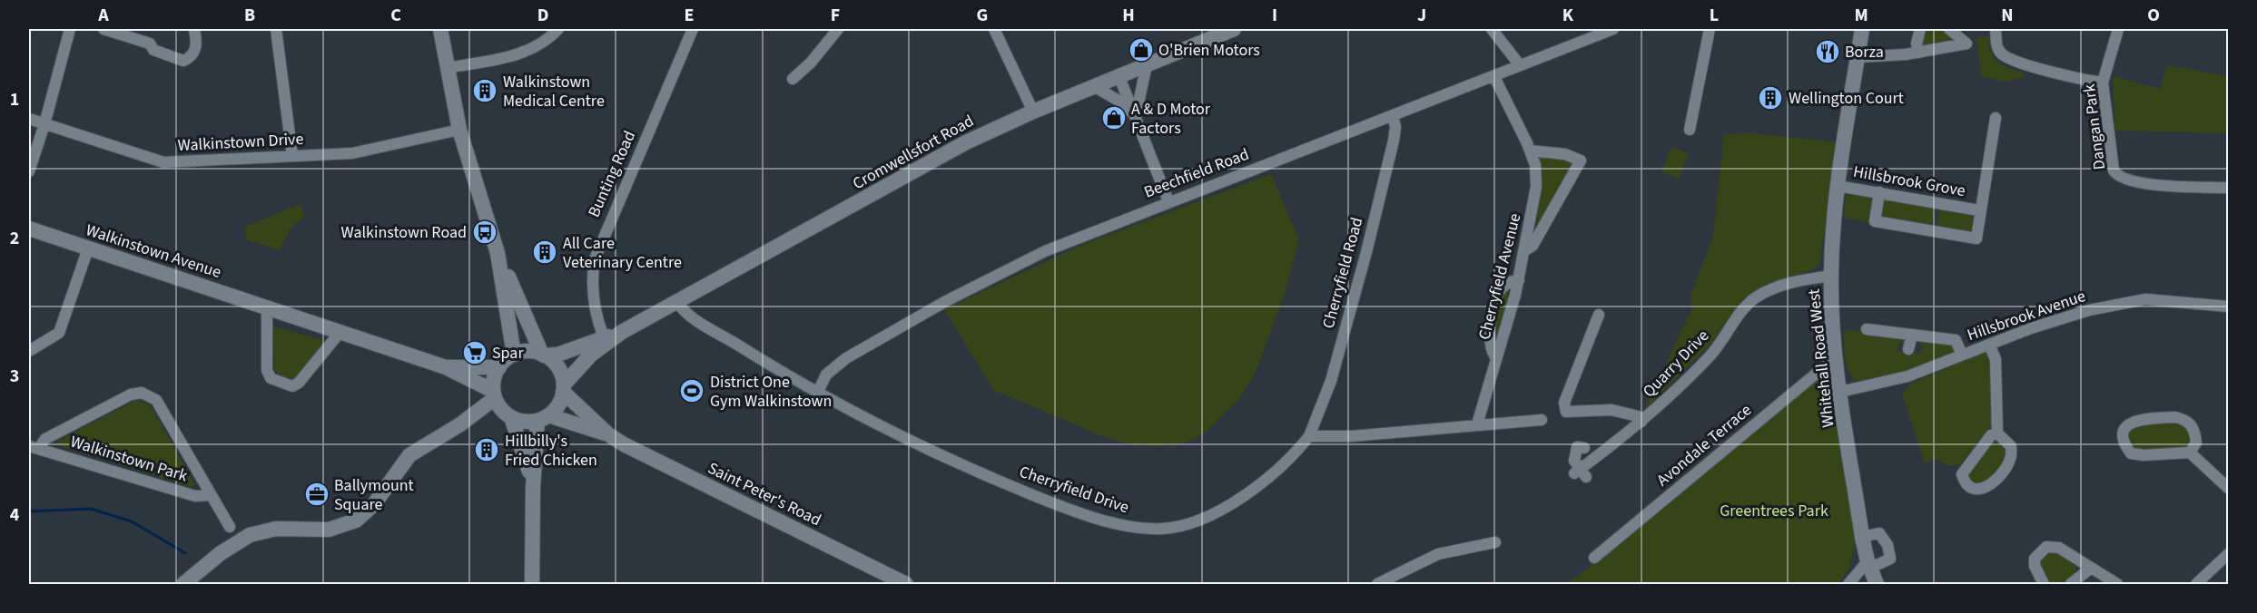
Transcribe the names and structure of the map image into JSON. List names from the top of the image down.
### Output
{
  "streets": {
    "main road": [
      "Cromwellsfort Road",
      "Walkinstown Avenue",
      "Whitehall Road West",
      "Saint Peter's Road"
    ],
    "street": [
      "Dangan Park",
      "Walkinstown Drive",
      "Beechfield Road",
      "Bunting Road",
      "Hillsbrook Grove",
      "Cherryfield Road",
      "Cherryfield Avenue",
      "Hillsbrook Avenue",
      "Quarry Drive",
      "Avondale Terrace",
      "Walkinstown Park",
      "Cherryfield Drive"
    ]
  },
  "crossings": [
    ["Cromwellsfort Road", "Bunting Road"],
    ["Cromwellsfort Road", "Walkinstown Avenue"],
    ["Cromwellsfort Road", "Cherryfield Drive"],
    ["Cromwellsfort Road", "Saint Peter's Road"],
    ["Beechfield Road", "Cherryfield Road"],
    ["Beechfield Road", "Cherryfield Avenue"],
    ["Beechfield Road", "Cherryfield Drive"],
    ["Hillsbrook Grove", "Whitehall Road West"],
    ["Walkinstown Avenue", "Saint Peter's Road"],
    ["Cherryfield Road", "Cherryfield Drive"],
    ["Hillsbrook Avenue", "Whitehall Road West"],
    ["Whitehall Road West", "Quarry Drive"],
    ["Whitehall Road West", "Avondale Terrace"]
  ],
  "parks": ["Greentrees Park"],
  "places": {
    "shop": ["O'Brien Motors", "A & D Motor Factors"],
    "restaurant": ["Borza"],
    "building": [
      "Walkinstown Medical Centre",
      "Wellington Court",
      "All Care Veterinary Centre",
      "Hillbilly's Fried Chicken"
    ],
    "bus stop": ["Walkinstown Road"],
    "supermarket": ["Spar"],
    "sports": ["District One Gym Walkinstown"],
    "office": ["Ballymount Square"]
  },
  "grid": {
    "columns": [
      "A",
      "B",
      "C",
      "D",
      "E",
      "F",
      "G",
      "H",
      "I",
      "J",
      "K",
      "L",
      "M",
      "N",
      "O"
    ],
    "rows": [
      "1",
      "2",
      "3",
      "4"
    ]
  }
}
